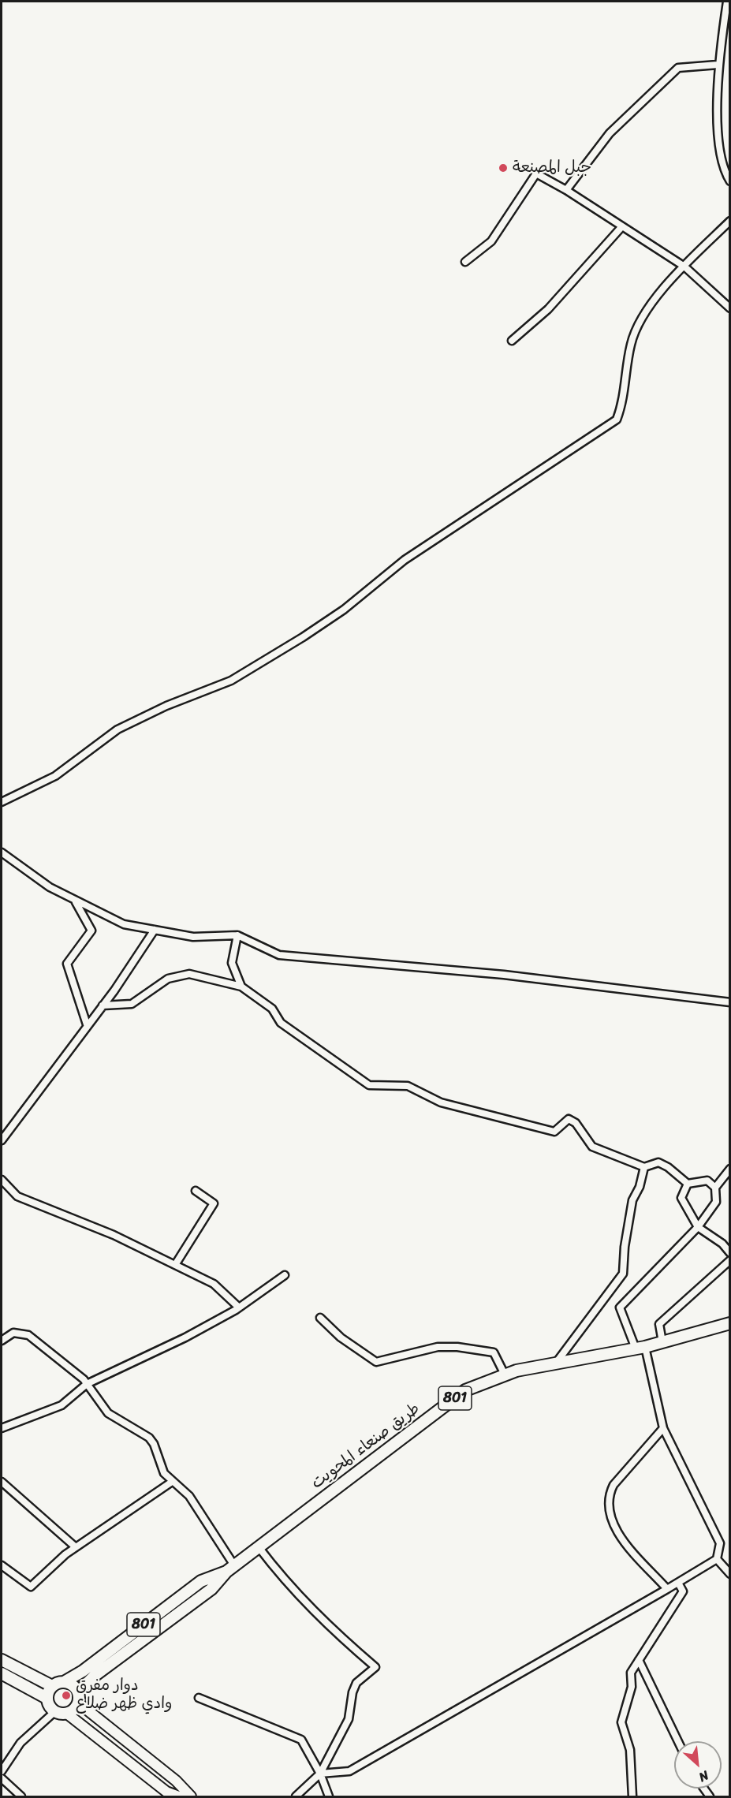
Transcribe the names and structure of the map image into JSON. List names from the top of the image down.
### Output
{
  "streets": {
    "main road": ["801", "طريق صنعاء المحويت"]
  },
  "places": ["جبل المصنعة", "دوار مفرق وادي ظهر ضلاع"],
  "north": "bottom right"
}
